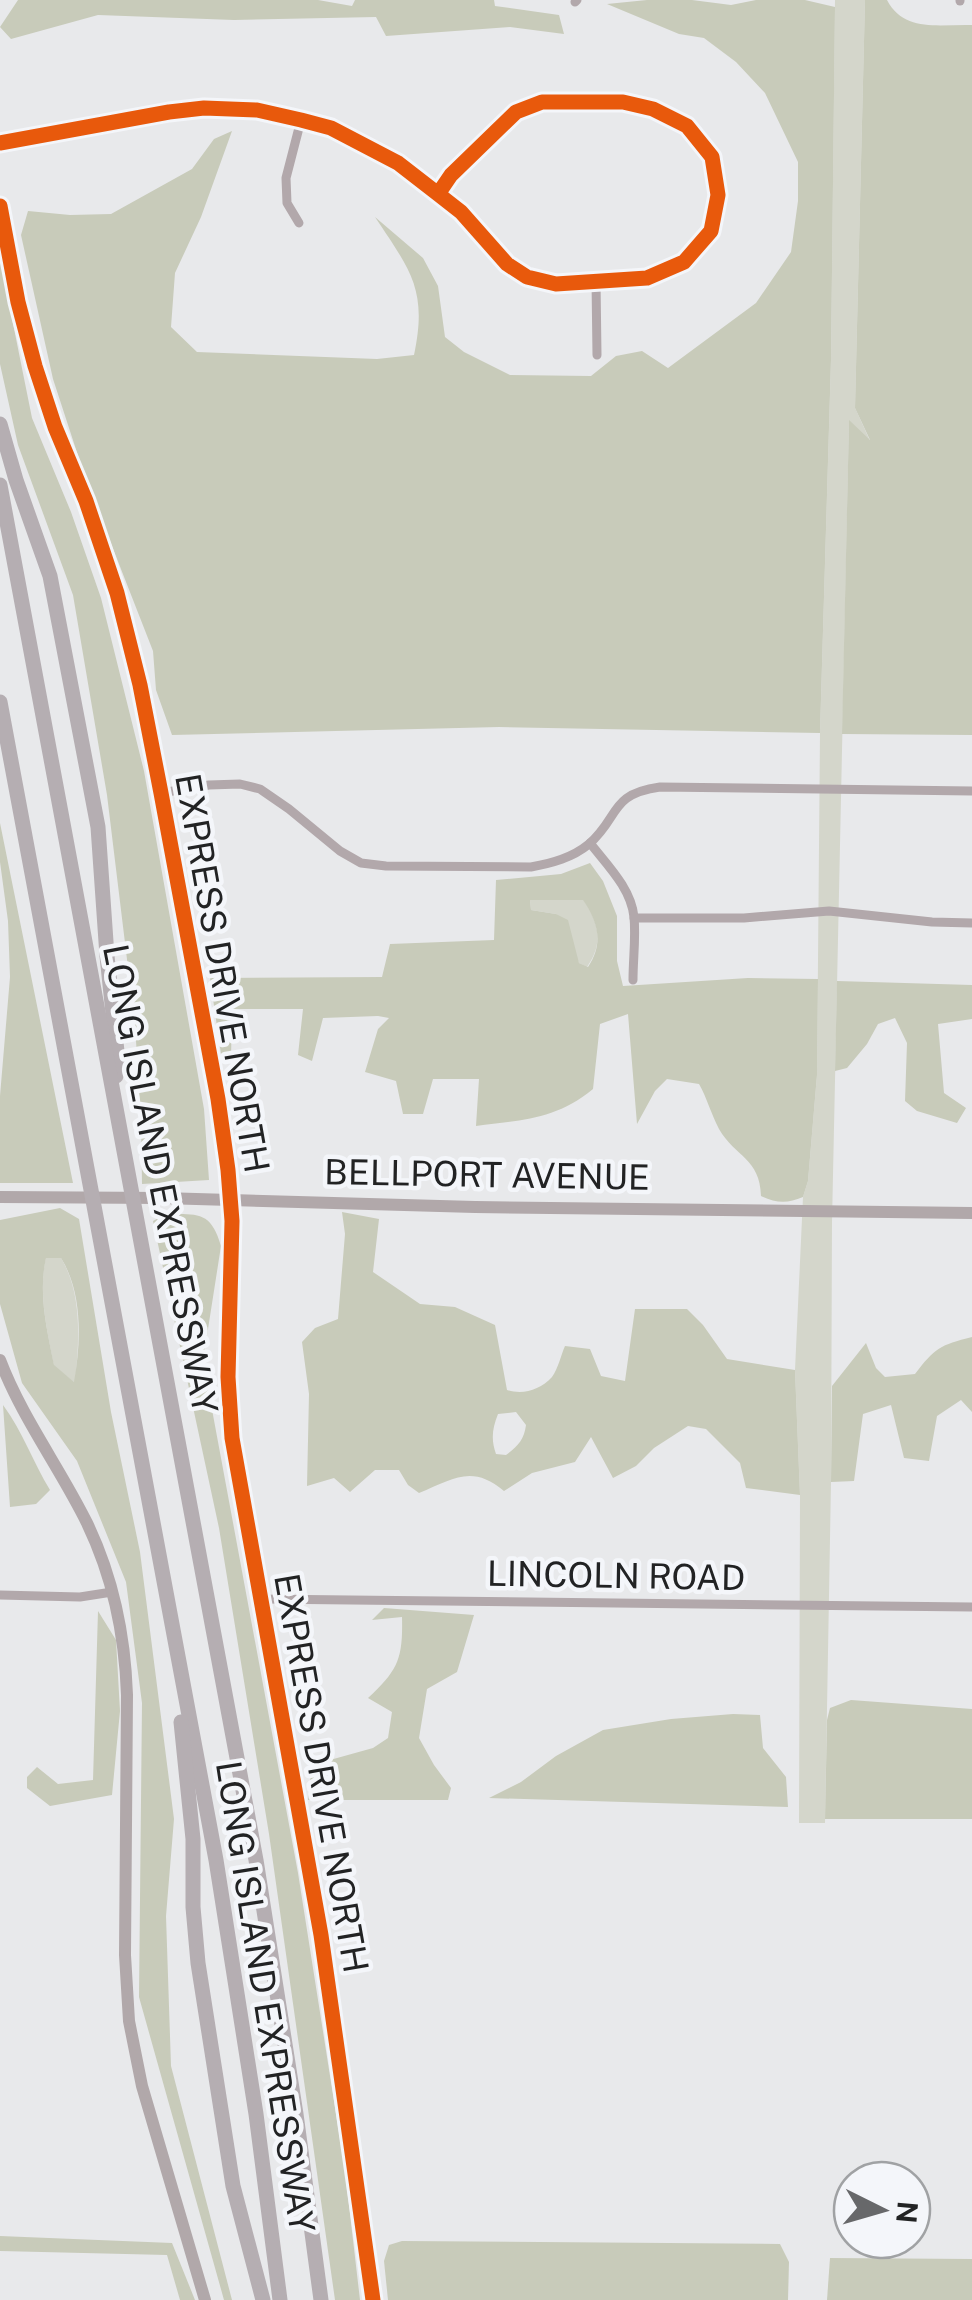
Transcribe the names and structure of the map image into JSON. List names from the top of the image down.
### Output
{
  "streets": {
    "highway": ["LONG ISLAND EXPRESSWAY"],
    "main road": ["EXPRESS DRIVE NORTH", "BELLPORT AVENUE"],
    "street": ["LINCOLN ROAD"]
  },
  "crossings": [
    ["EXPRESS DRIVE NORTH", "BELLPORT AVENUE"],
    ["EXPRESS DRIVE NORTH", "LINCOLN ROAD"]
  ],
  "north": "right"
}
